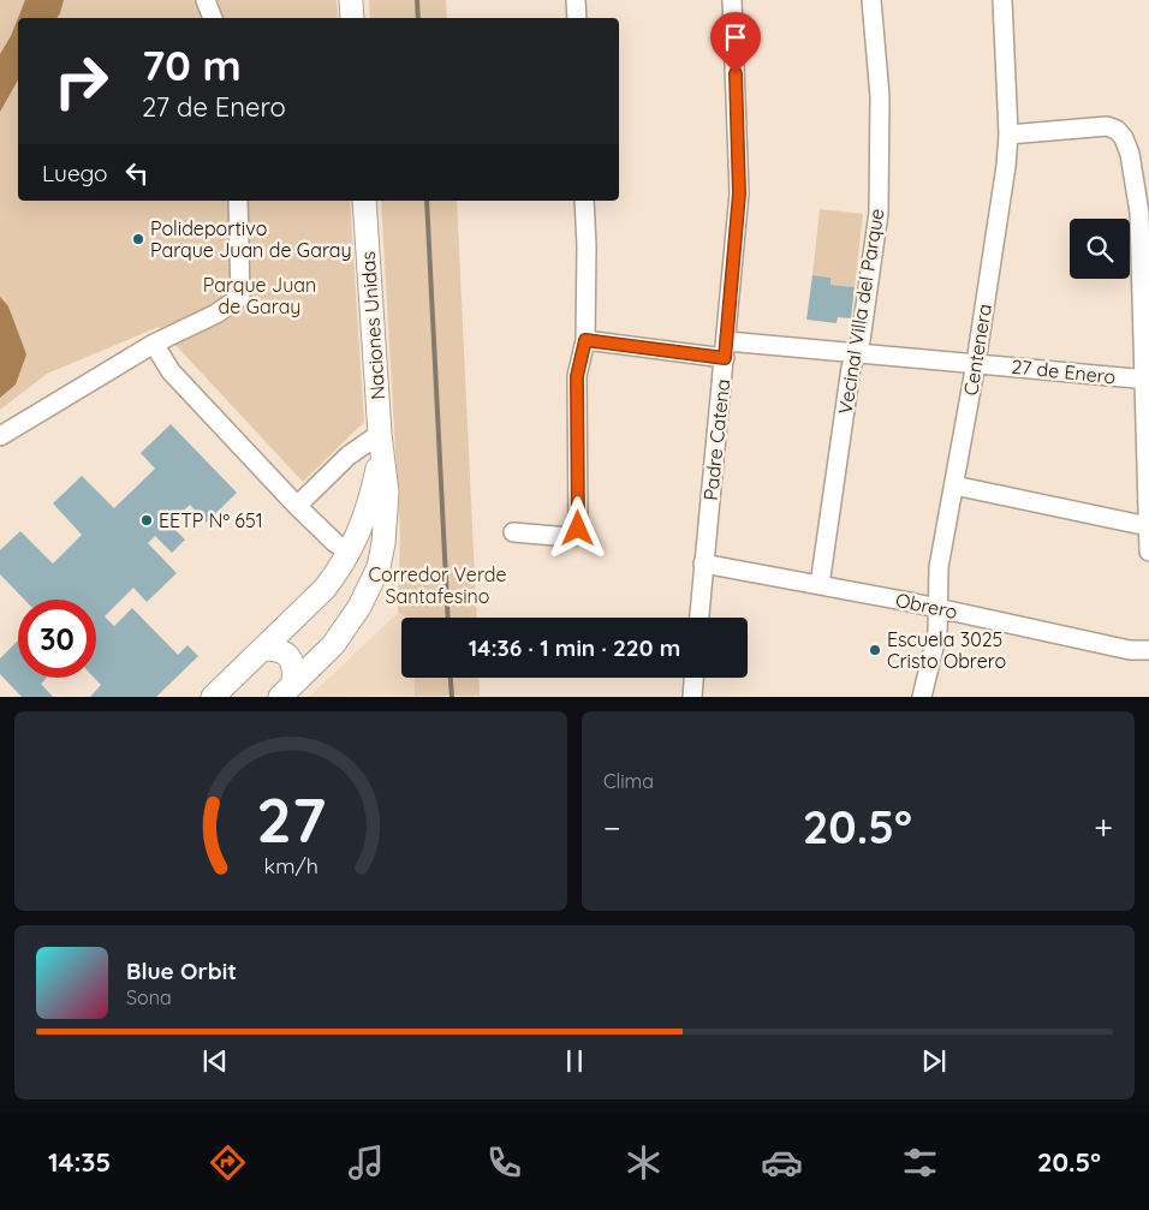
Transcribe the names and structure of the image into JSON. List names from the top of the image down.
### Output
{
  "streets": {
    "street": [
      "Vecinal Villa del Parque",
      "Naciones Unidas",
      "Centenera",
      "27 de Enero",
      "Padre Catena",
      "Obrero"
    ]
  },
  "crossings": [
    ["Vecinal Villa del Parque", "27 de Enero"],
    ["Vecinal Villa del Parque", "Obrero"],
    ["Centenera", "27 de Enero"],
    ["Centenera", "Obrero"],
    ["27 de Enero", "Padre Catena"],
    ["Padre Catena", "Obrero"]
  ],
  "parks": ["Parque Juan de Garay", "Corredor Verde Santafesino"],
  "places": ["Polideportivo Parque Juan de Garay", "EETP Nº 651", "Escuela 3025 Cristo Obrero"],
  "page": {
    "turn": ["70 m", "27 de Enero"],
    "then": "Luego",
    "limit": "30",
    "trip": "14:36 · 1 min · 220 m",
    "tile": "Clima",
    "heat": ["−", "20.5°", "+"],
    "song": ["Blue Orbit", "Sona"],
    "tabs": ["14:35", "20.5°"],
    "gauge": ["27", "km/h"]
  }
}
